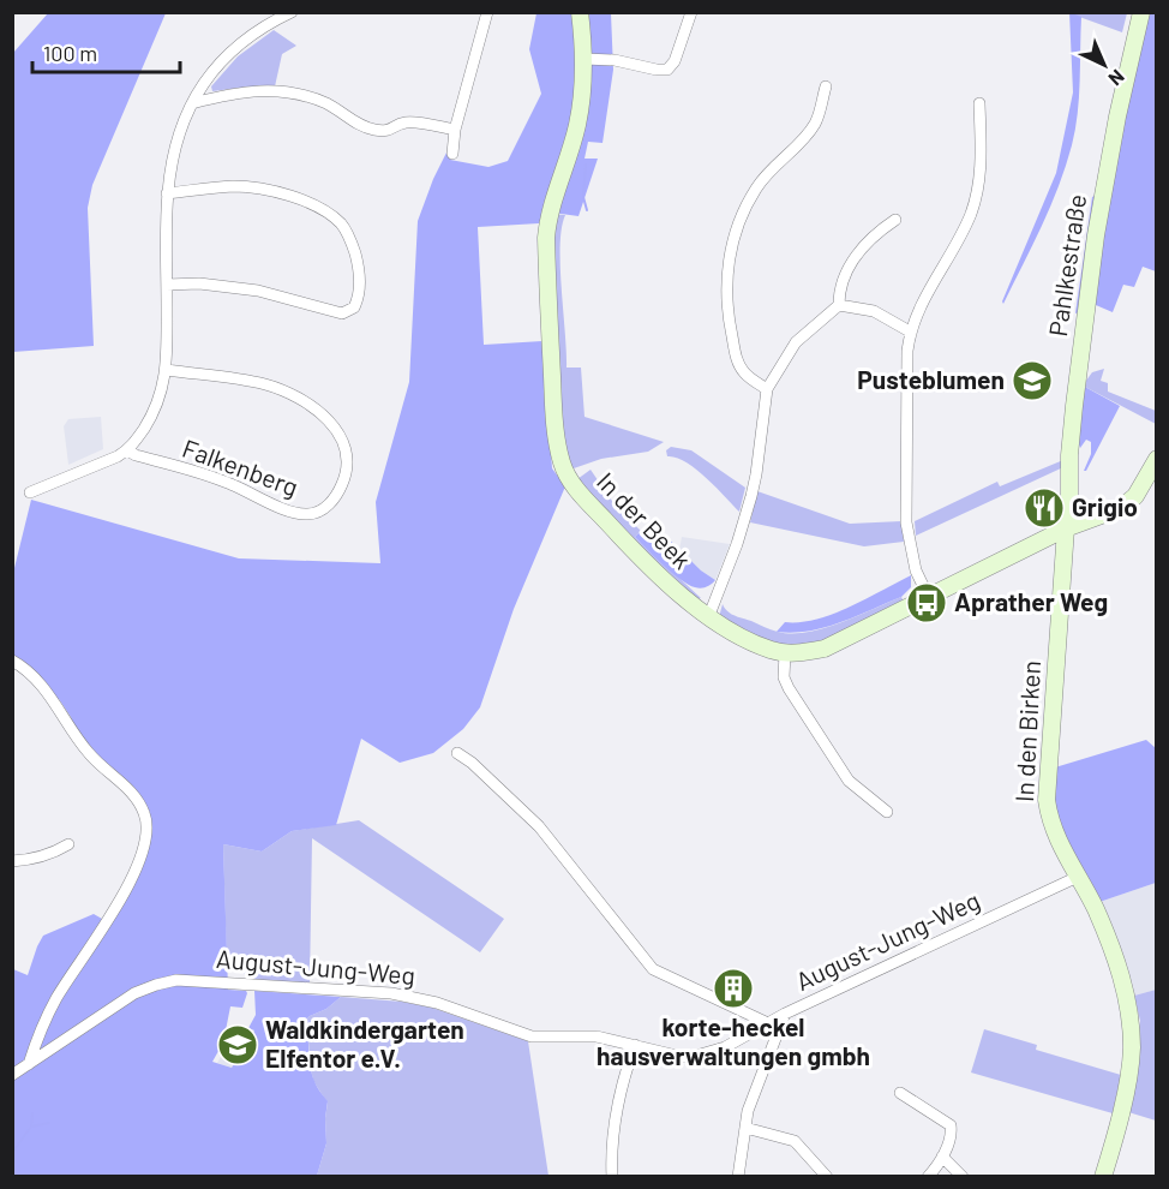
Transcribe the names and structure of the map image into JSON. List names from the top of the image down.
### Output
{
  "streets": {
    "street": [
      "Pahlkestraße",
      "Falkenberg",
      "In der Beek",
      "In den Birken",
      "August-Jung-Weg"
    ]
  },
  "crossings": [
    ["Pahlkestraße", "In der Beek"],
    ["Pahlkestraße", "In den Birken"],
    ["In der Beek", "In den Birken"],
    ["In den Birken", "August-Jung-Weg"]
  ],
  "places": {
    "school or university": ["Pusteblumen", "Waldkindergarten Elfentor e.V."],
    "restaurant": ["Grigio"],
    "bus stop": ["Aprather Weg"],
    "building": ["korte-heckel hausverwaltungen gmbh"]
  },
  "scale_bar": "100 m",
  "north": "bottom right"
}
